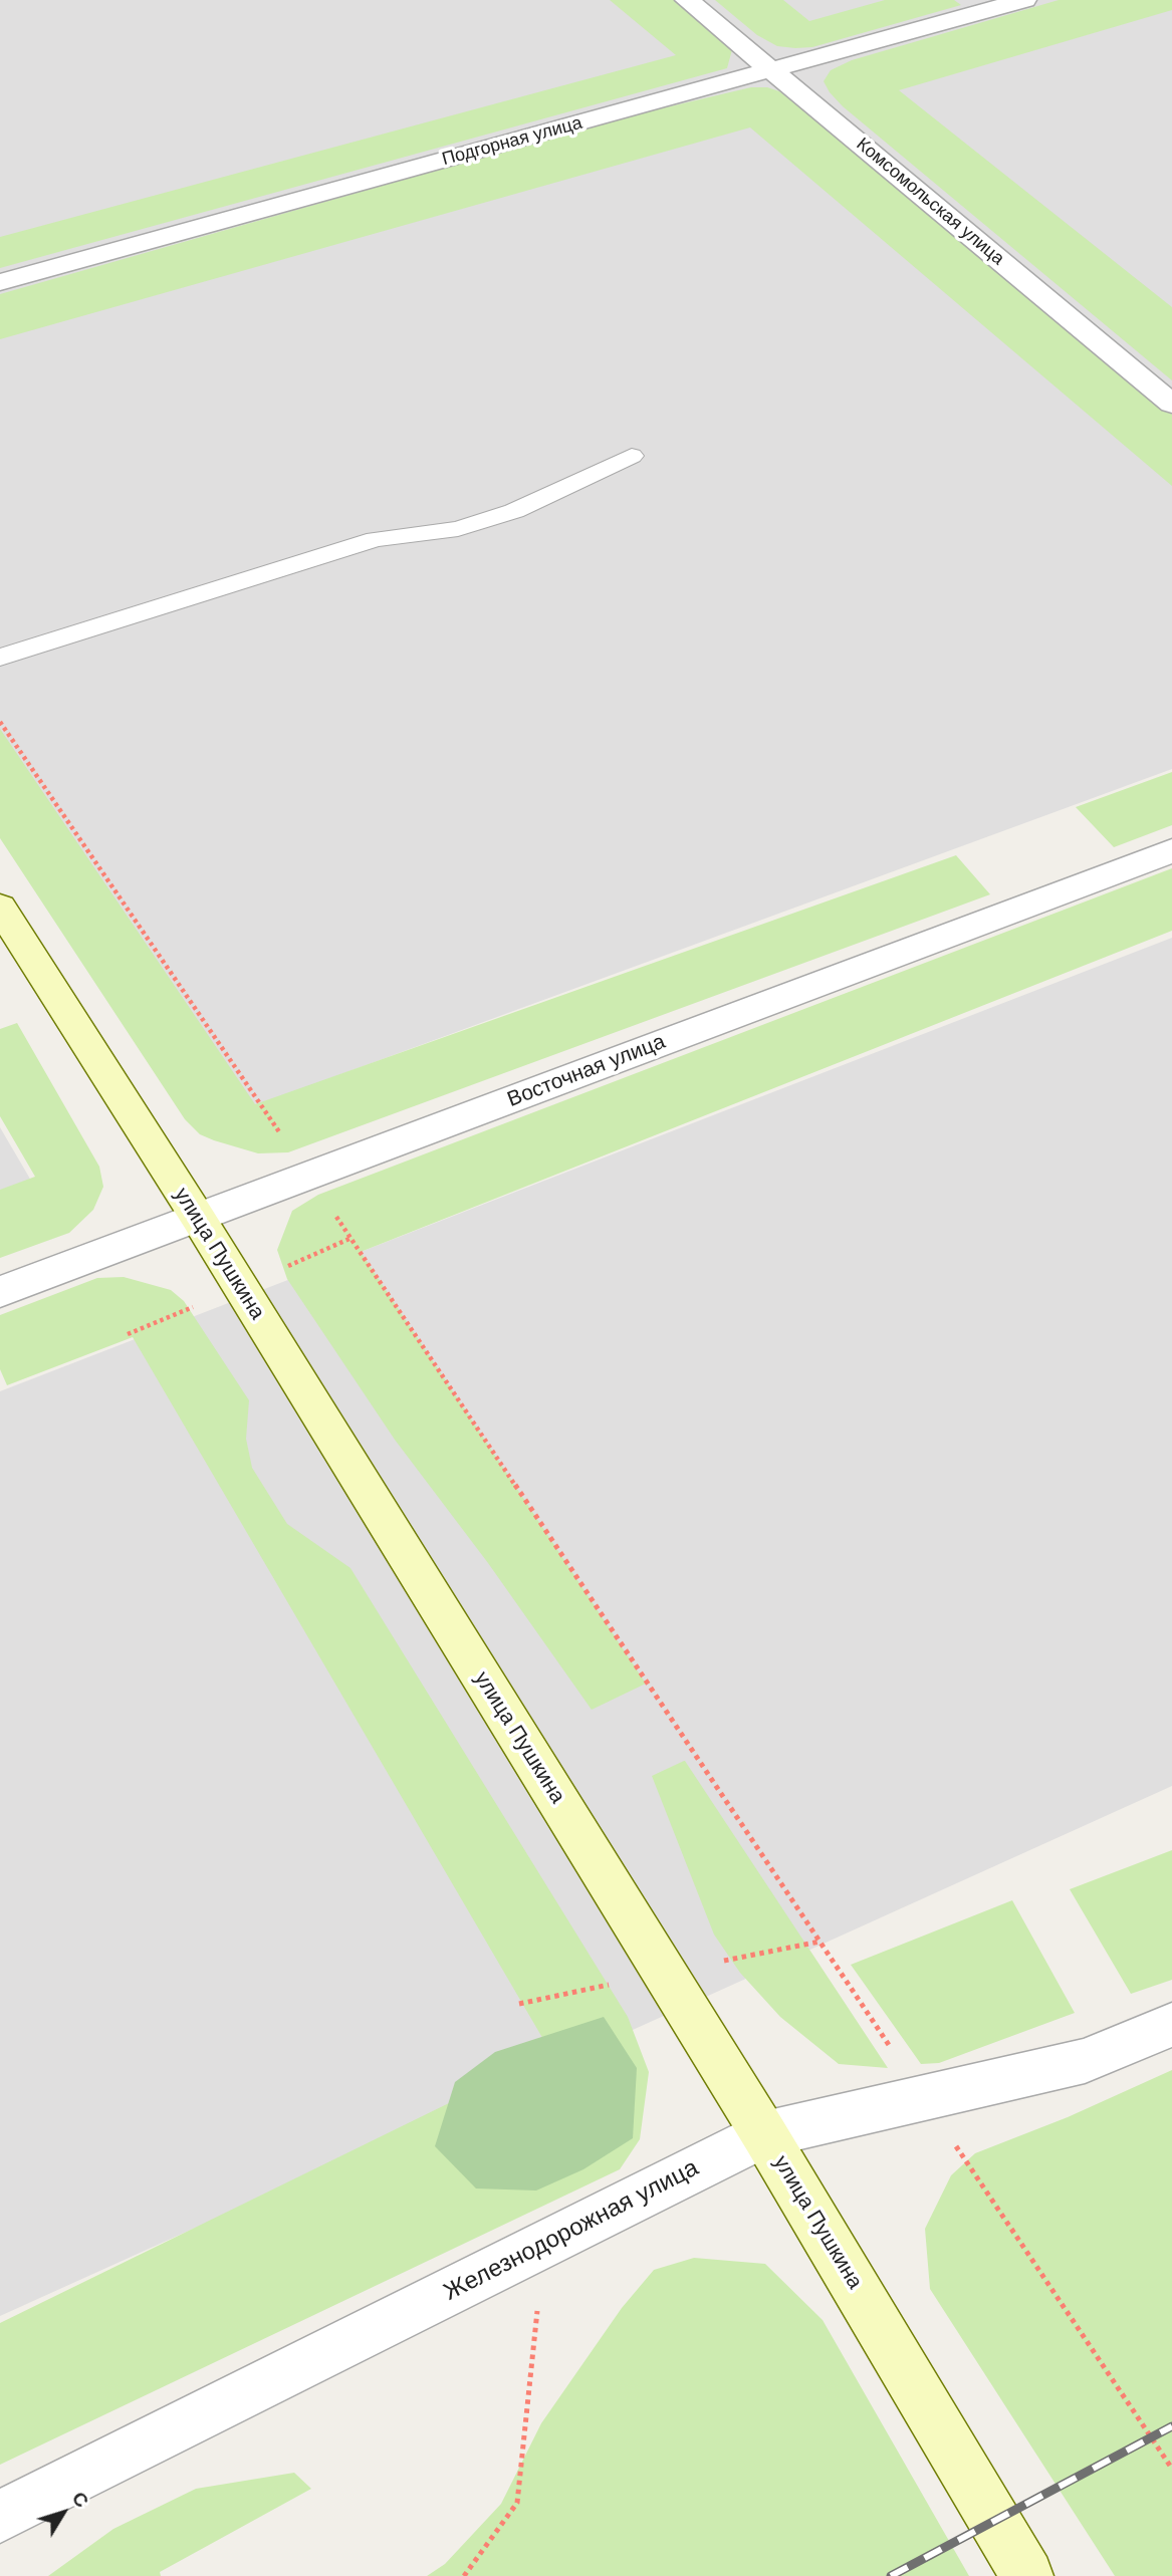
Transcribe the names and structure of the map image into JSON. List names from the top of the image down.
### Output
{
  "streets": {
    "main road": ["улица Пушкина"],
    "street": [
      "Подгорная улица",
      "Комсомольская улица",
      "Восточная улица",
      "Железнодорожная улица"
    ]
  },
  "crossings": [
    ["Подгорная улица", "Комсомольская улица"],
    ["Восточная улица", "улица Пушкина"],
    ["улица Пушкина", "Железнодорожная улица"]
  ],
  "north": "top right"
}
